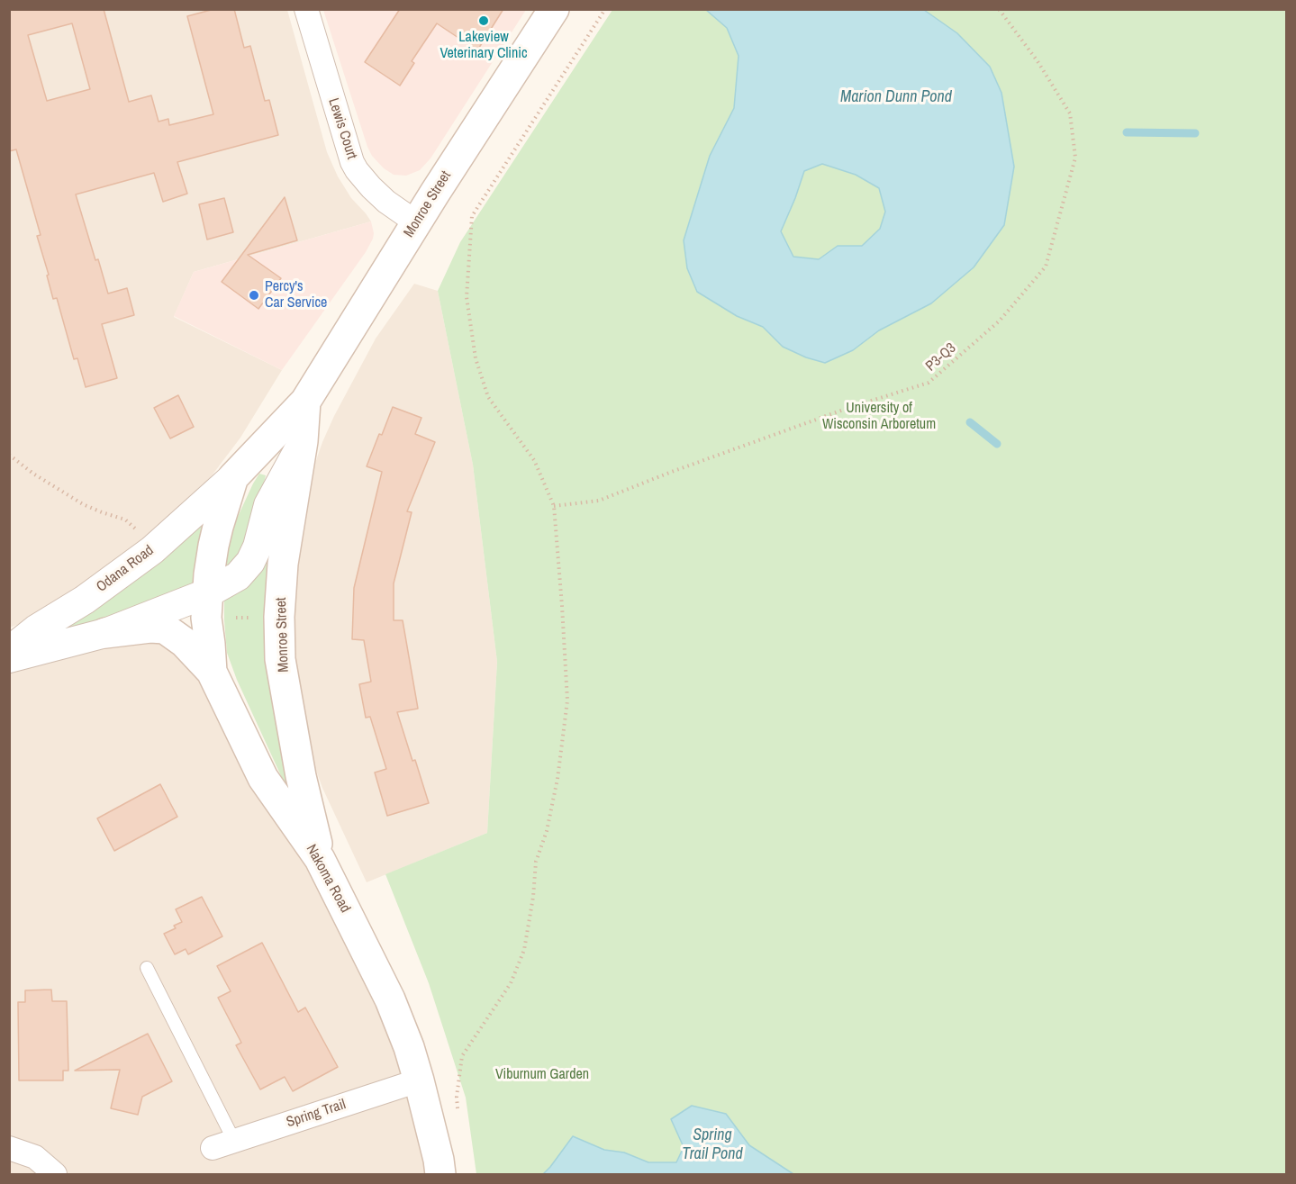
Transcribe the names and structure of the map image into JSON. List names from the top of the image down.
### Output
{
  "streets": {
    "main road": ["Monroe Street", "Nakoma Road"],
    "street": ["Lewis Court", "Odana Road", "Spring Trail"],
    "path": ["P3-Q3"]
  },
  "crossings": [
    ["Lewis Court", "Monroe Street"],
    ["Monroe Street", "Odana Road"],
    ["Monroe Street", "Nakoma Road"],
    ["Nakoma Road", "Spring Trail"]
  ],
  "water": ["Marion Dunn Pond", "Spring Trail Pond"],
  "parks": ["University of Wisconsin Arboretum", "Viburnum Garden"],
  "places": ["Lakeview Veterinary Clinic", "Percy's Car Service"]
}
